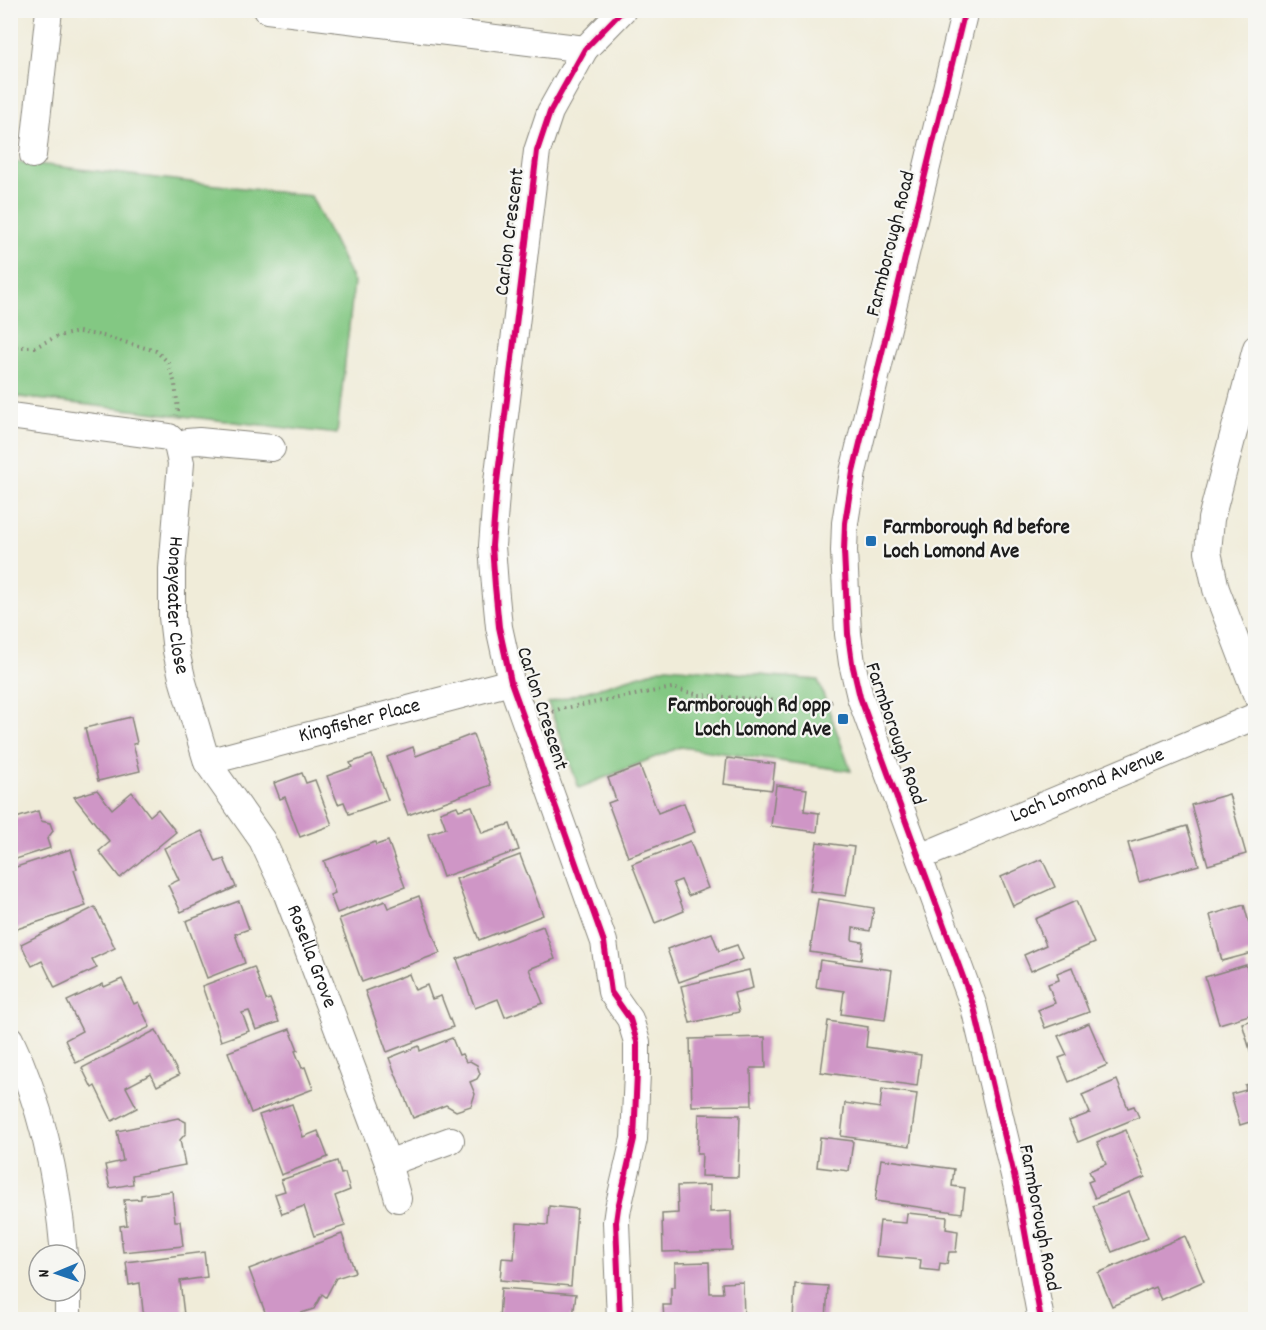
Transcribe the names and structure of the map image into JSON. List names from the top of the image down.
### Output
{
  "streets": {
    "street": [
      "Carlon Crescent",
      "Farmborough Road",
      "Honeyeater Close",
      "Kingfisher Place",
      "Loch Lomond Avenue",
      "Rosella Grove"
    ]
  },
  "crossings": [
    ["Carlon Crescent", "Kingfisher Place"],
    ["Farmborough Road", "Loch Lomond Avenue"],
    ["Honeyeater Close", "Kingfisher Place"],
    ["Honeyeater Close", "Rosella Grove"],
    ["Kingfisher Place", "Rosella Grove"]
  ],
  "places": {
    "transit": ["Farmborough Rd before Loch Lomond Ave", "Farmborough Rd opp Loch Lomond Ave"]
  },
  "north": "left"
}
